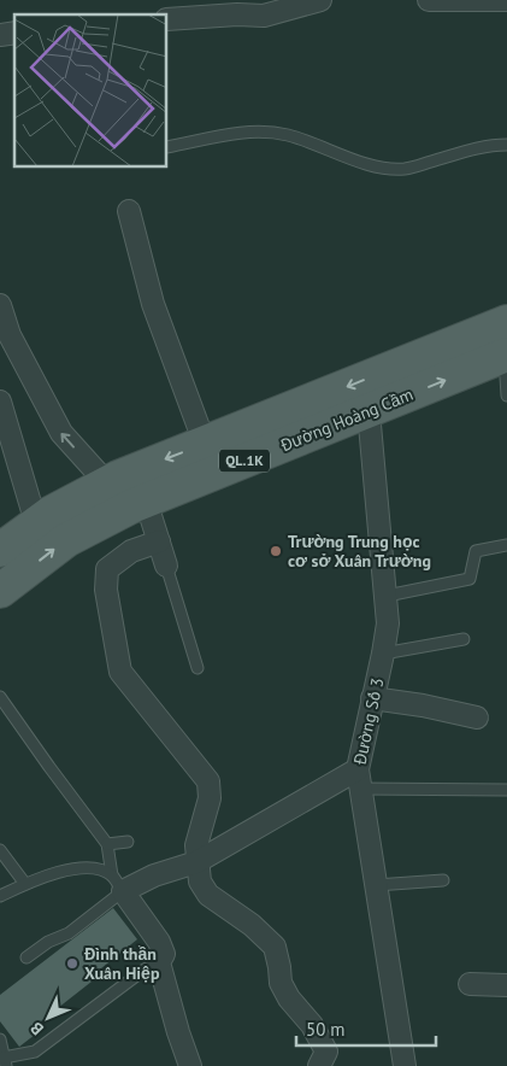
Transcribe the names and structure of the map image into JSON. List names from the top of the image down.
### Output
{
  "streets": {
    "main road": ["Đường Hoàng Cầm", "QL.1K"],
    "street": ["Đường Số 3"]
  },
  "crossings": [
    ["Đường Hoàng Cầm", "Đường Số 3"]
  ],
  "places": ["Trường Trung học cơ sở Xuân Trường", "Đình thần Xuân Hiệp"],
  "scale_bar": "50 m",
  "north": "bottom left"
}
